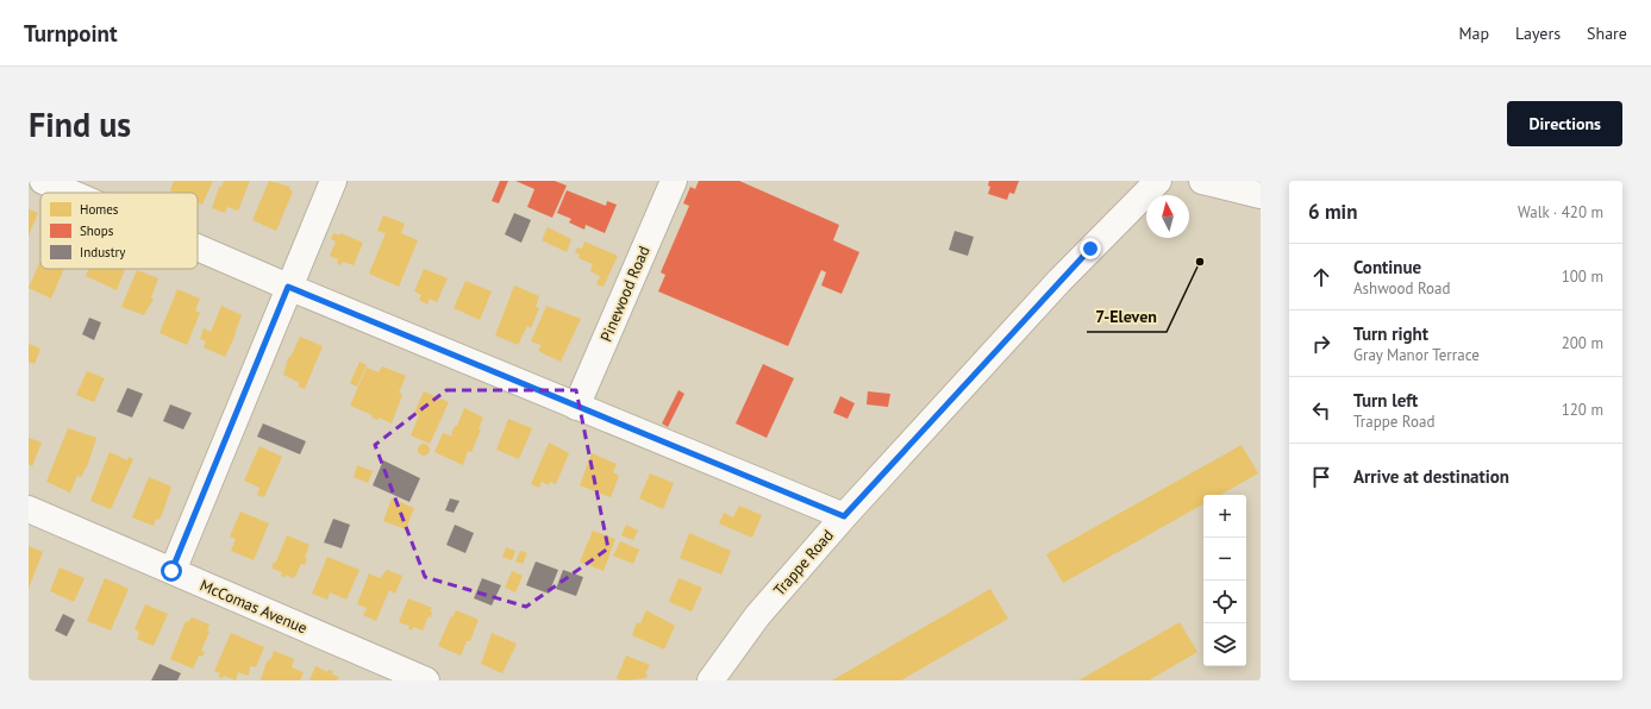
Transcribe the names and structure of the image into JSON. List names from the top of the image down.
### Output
{
  "streets": {
    "street": ["Pinewood Road", "Trappe Road", "McComas Avenue"]
  },
  "places": ["7-Eleven"],
  "legend": ["Homes", "Shops", "Industry"],
  "north": "top",
  "page": {
    "header": "Turnpoint",
    "nav": ["Map", "Layers", "Share"],
    "buttons": "Directions",
    "title": "Find us",
    "heading": ["6 min", "Walk · 420 m"],
    "list": [
      ["Continue", "Ashwood Road", "100 m"],
      ["Turn right", "Gray Manor Terrace", "200 m"],
      ["Turn left", "Trappe Road", "120 m"],
      "Arrive at destination"
    ],
    "map_buttons": ["+", "−"]
  }
}
